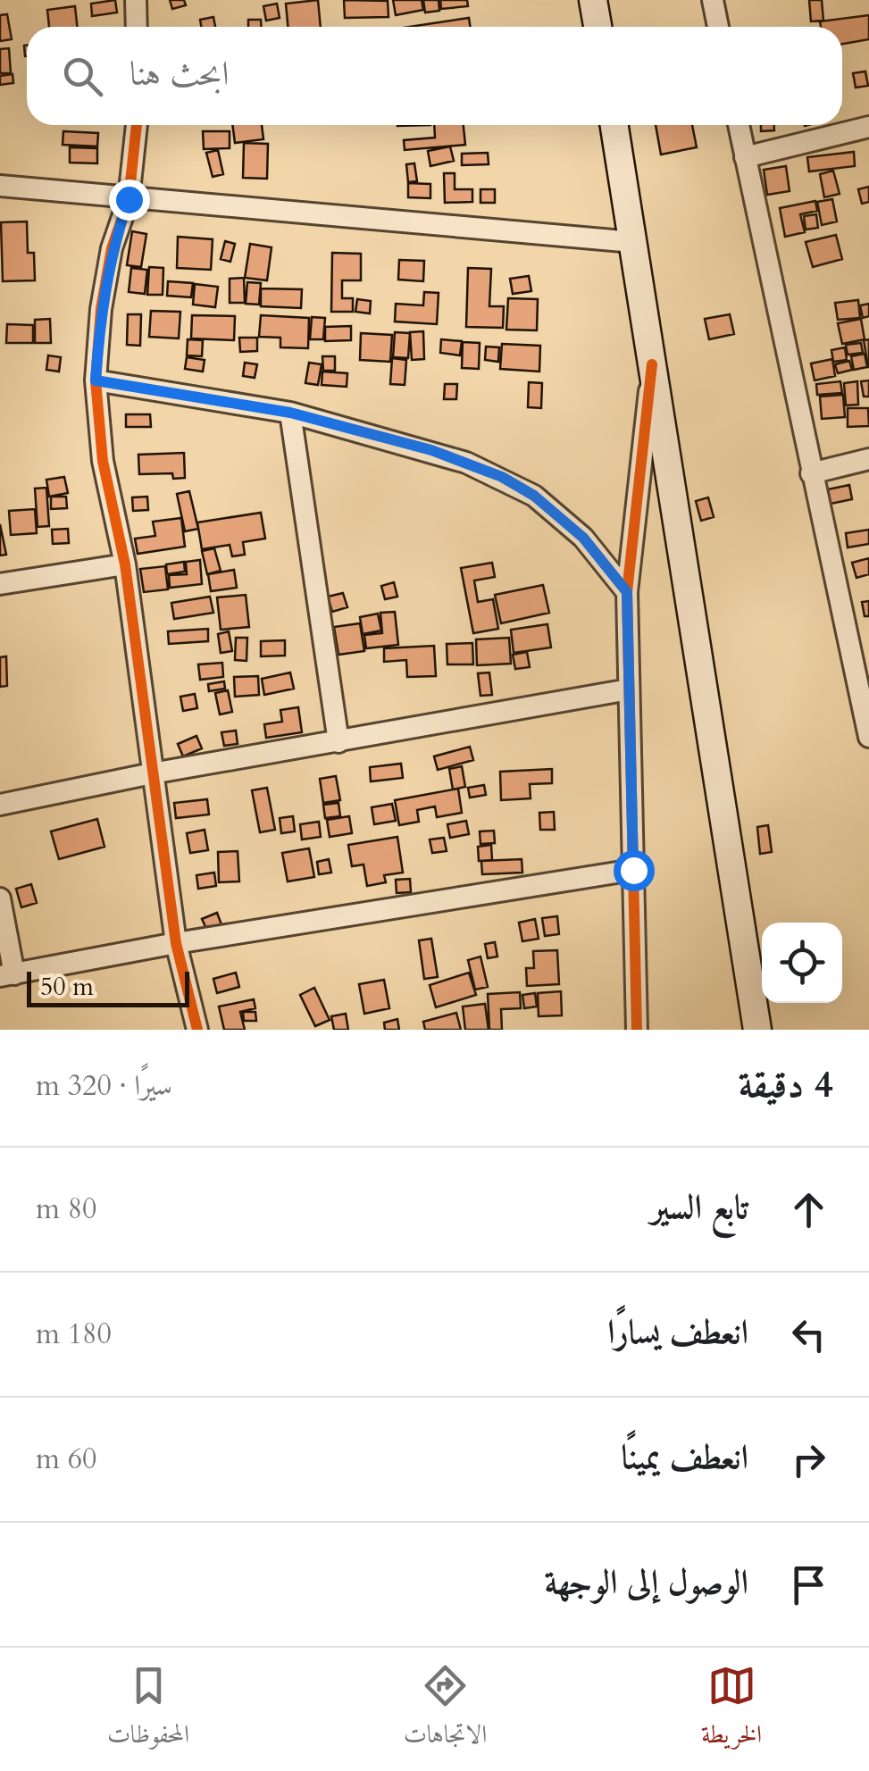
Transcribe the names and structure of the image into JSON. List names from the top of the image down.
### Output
{
  "scale_bar": "50 m",
  "page": {
    "search": "ابحث هنا",
    "scale": "50 m",
    "heading": ["4 دقيقة", "سيرًا · 320 m"],
    "list": [
      ["تابع السير", "80 m"],
      ["انعطف يسارًا", "180 m"],
      ["انعطف يمينًا", "60 m"],
      "الوصول إلى الوجهة"
    ],
    "nav": ["الخريطة", "الاتجاهات", "المحفوظات"]
  }
}
